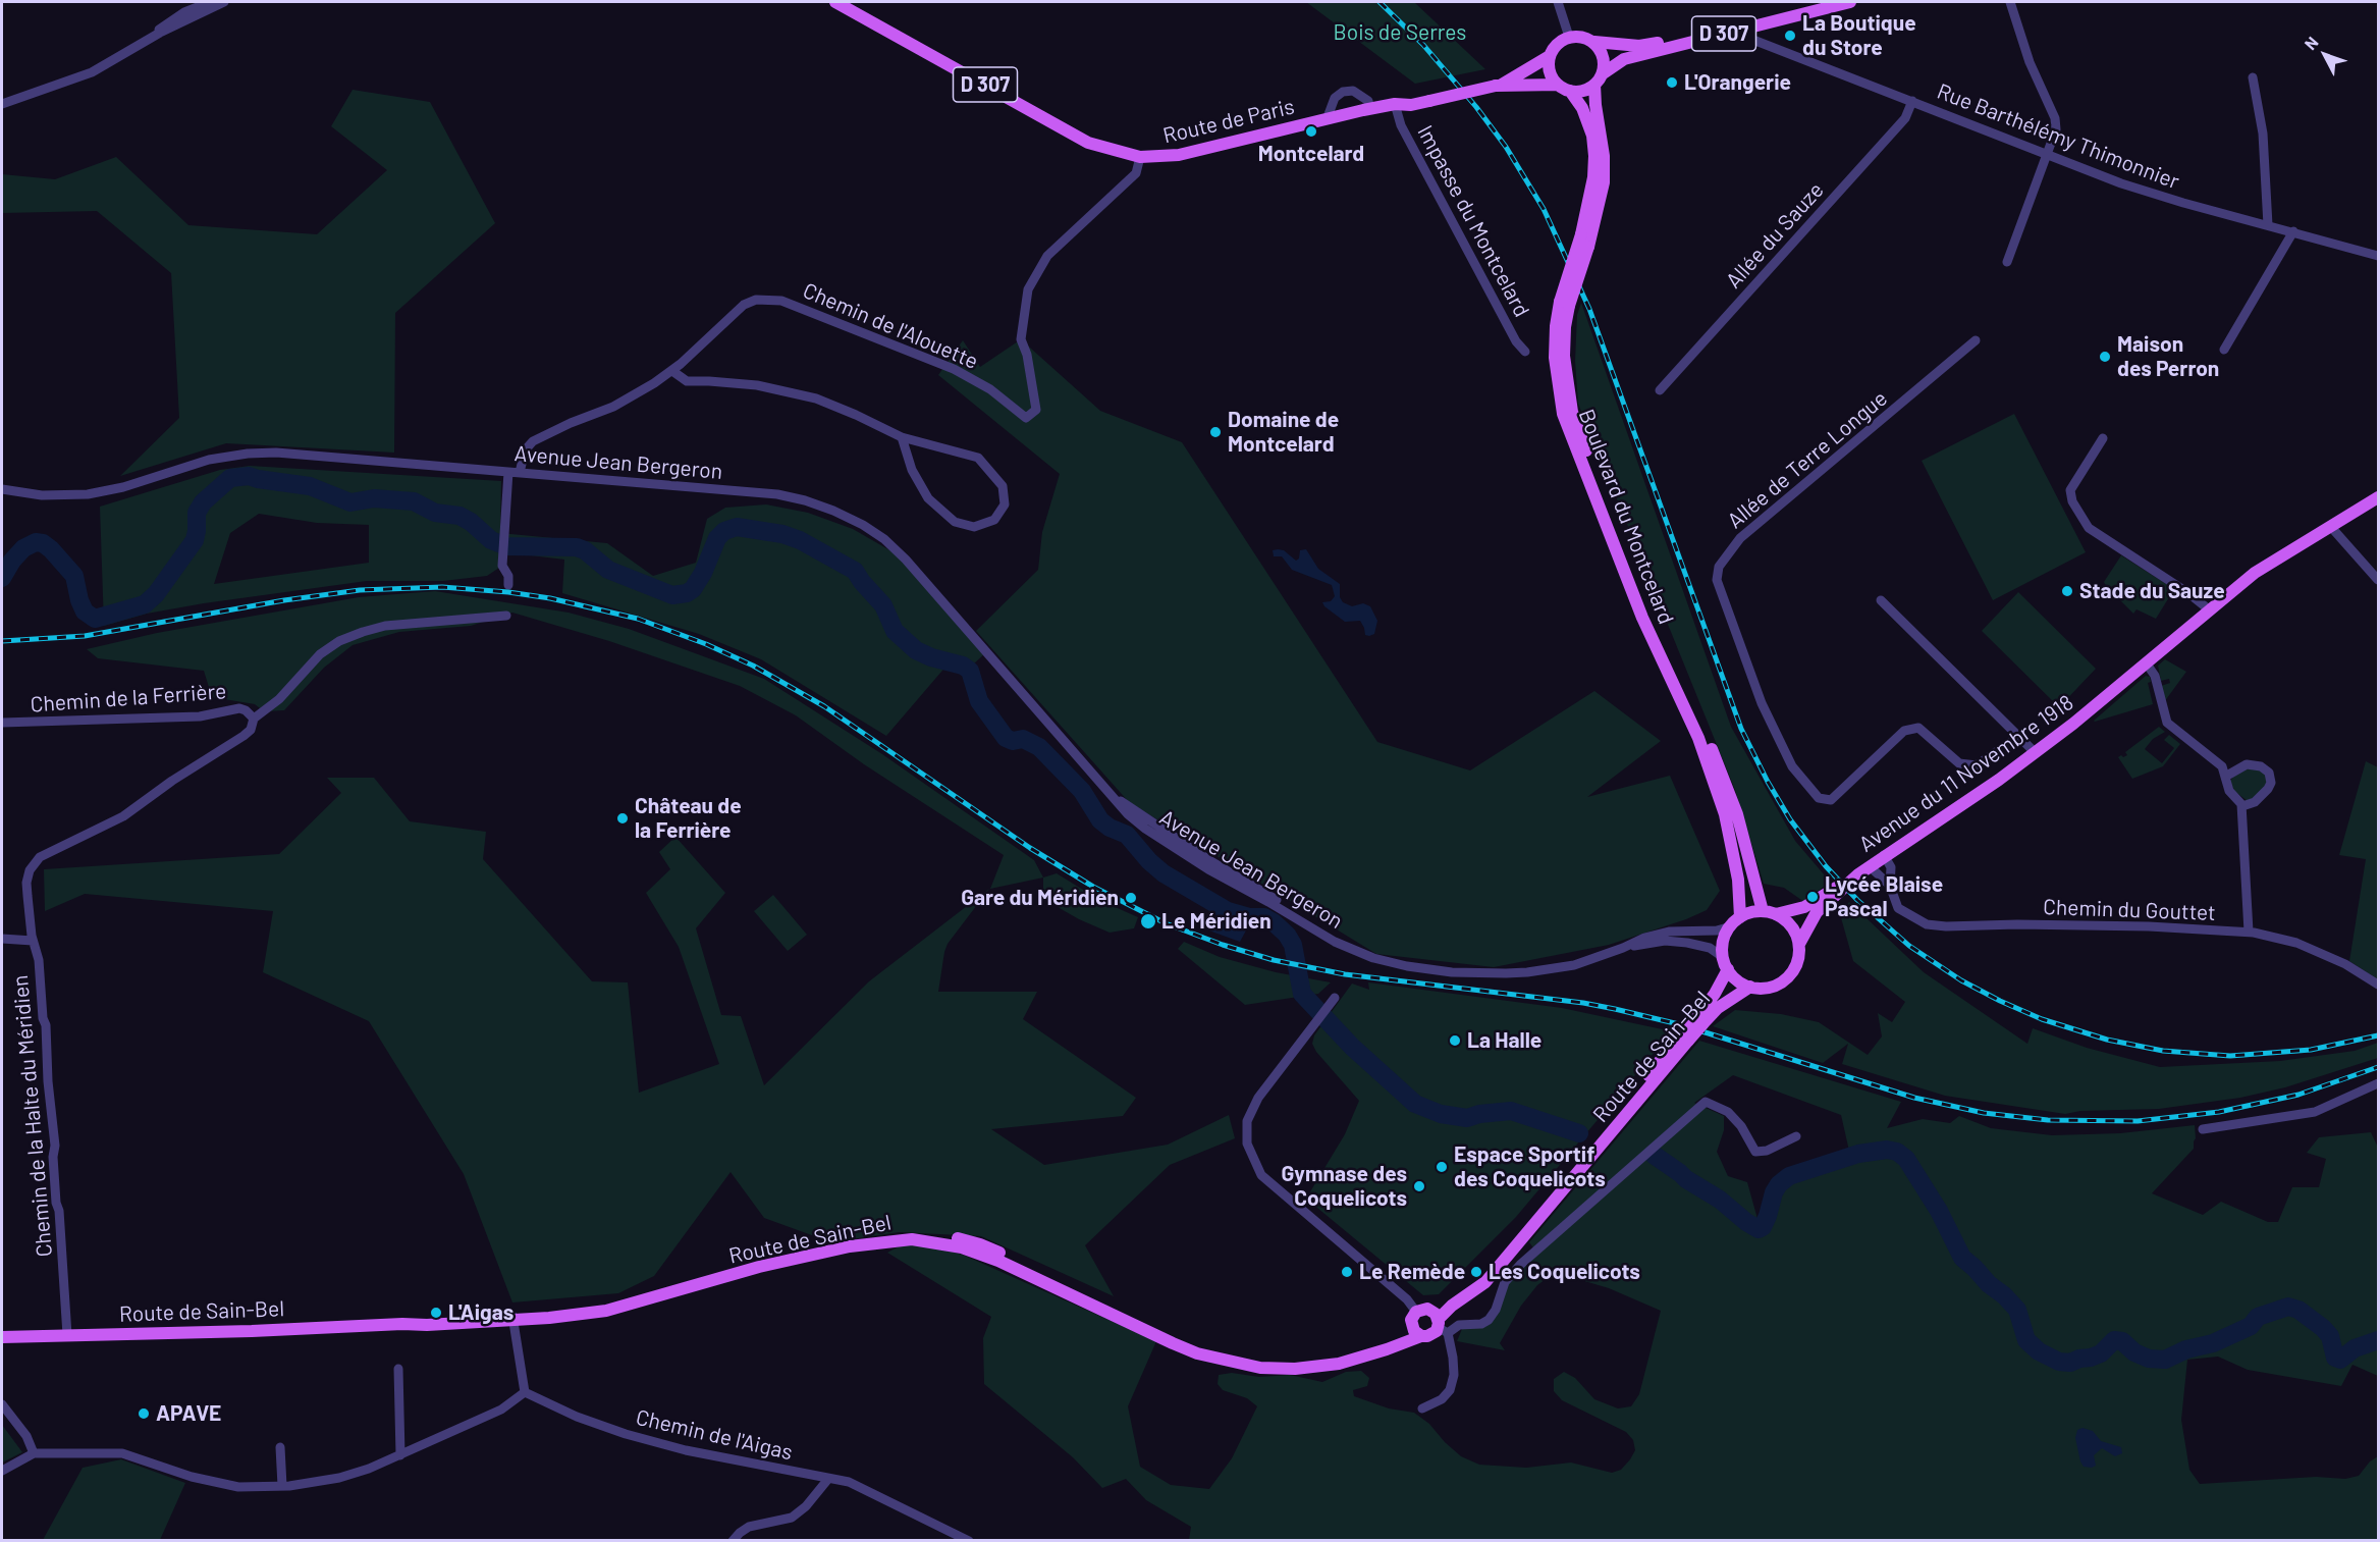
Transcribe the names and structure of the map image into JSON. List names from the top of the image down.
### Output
{
  "streets": {
    "main road": [
      "D 307",
      "Route de Paris",
      "Boulevard du Montcelard",
      "Avenue du 11 Novembre 1918",
      "Route de Sain-Bel"
    ],
    "street": [
      "Rue Barthélémy Thimonnier",
      "Impasse du Montcelard",
      "Allée du Sauze",
      "Chemin de l'Alouette",
      "Allée de Terre Longue",
      "Avenue Jean Bergeron",
      "Chemin de la Ferrière",
      "Chemin du Gouttet",
      "Chemin de la Halte du Méridien",
      "Chemin de l'Aigas"
    ]
  },
  "crossings": [
    ["D 307", "Route de Paris"],
    ["D 307", "Rue Barthélémy Thimonnier"],
    ["D 307", "Boulevard du Montcelard"],
    ["Route de Paris", "Impasse du Montcelard"],
    ["Route de Paris", "Chemin de l'Alouette"],
    ["Route de Paris", "Boulevard du Montcelard"],
    ["Rue Barthélémy Thimonnier", "Allée du Sauze"],
    ["Chemin de l'Alouette", "Avenue Jean Bergeron"],
    ["Avenue Jean Bergeron", "Boulevard du Montcelard"],
    ["Avenue Jean Bergeron", "Avenue du 11 Novembre 1918"],
    ["Avenue Jean Bergeron", "Route de Sain-Bel"],
    ["Boulevard du Montcelard", "Avenue du 11 Novembre 1918"],
    ["Boulevard du Montcelard", "Route de Sain-Bel"],
    ["Chemin de la Ferrière", "Chemin de la Halte du Méridien"],
    ["Avenue du 11 Novembre 1918", "Chemin du Gouttet"],
    ["Avenue du 11 Novembre 1918", "Route de Sain-Bel"],
    ["Route de Sain-Bel", "Chemin de la Halte du Méridien"]
  ],
  "parks": ["Bois de Serres"],
  "places": [
    "La Boutique du Store",
    "L'Orangerie",
    "Montcelard",
    "Maison des Perron",
    "Domaine de Montcelard",
    "Stade du Sauze",
    "Château de la Ferrière",
    "Lycée Blaise Pascal",
    "Gare du Méridien",
    "Le Méridien",
    "La Halle",
    "Espace Sportif des Coquelicots",
    "Gymnase des Coquelicots",
    "Le Remède",
    "Les Coquelicots",
    "L'Aigas",
    "APAVE"
  ],
  "north": "top left"
}
